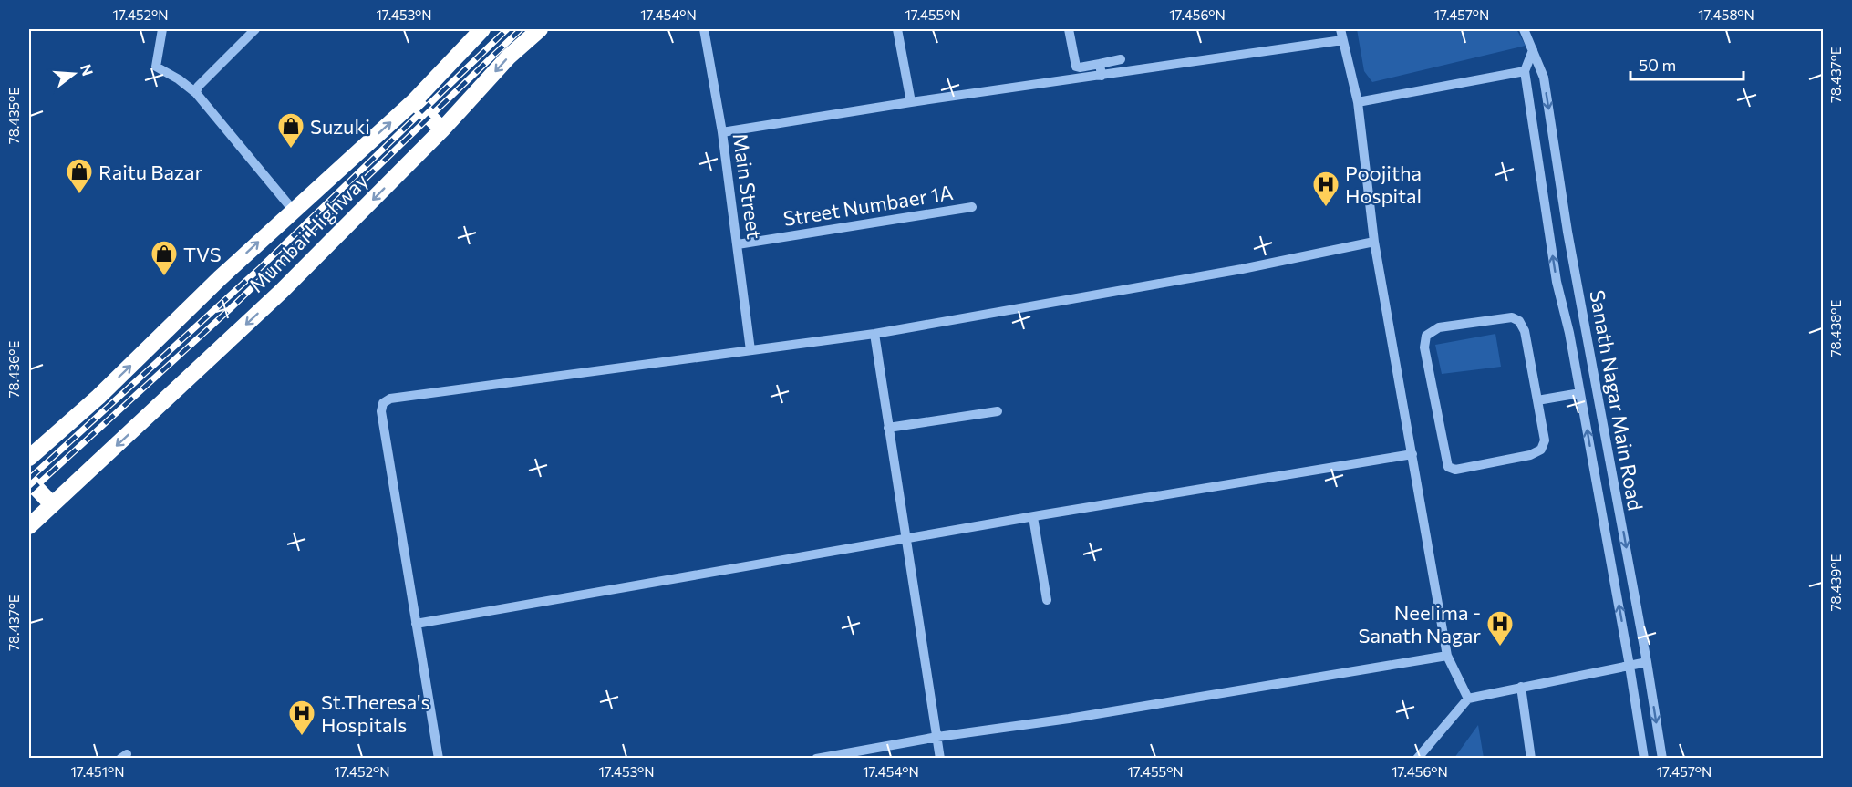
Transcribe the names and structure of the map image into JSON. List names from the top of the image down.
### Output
{
  "streets": {
    "highway": ["Mumbai Highway"],
    "street": ["Main Street", "Street Numbaer 1A", "Sanath Nagar Main Road"]
  },
  "crossings": [
    ["Main Street", "Street Numbaer 1A"]
  ],
  "places": {
    "shop": ["Suzuki", "Raitu Bazar", "TVS"],
    "hospital": ["Poojitha Hospital", "Neelima - Sanath Nagar", "St.Theresa's Hospitals"]
  },
  "scale_bar": "50 m",
  "north": "right",
  "coordinates": [
    "17.452°N",
    "17.453°N",
    "17.454°N",
    "17.455°N",
    "17.456°N",
    "17.457°N",
    "17.458°N",
    "78.437°E",
    "78.435°E",
    "78.438°E",
    "78.436°E",
    "78.439°E",
    "17.451°N"
  ]
}
